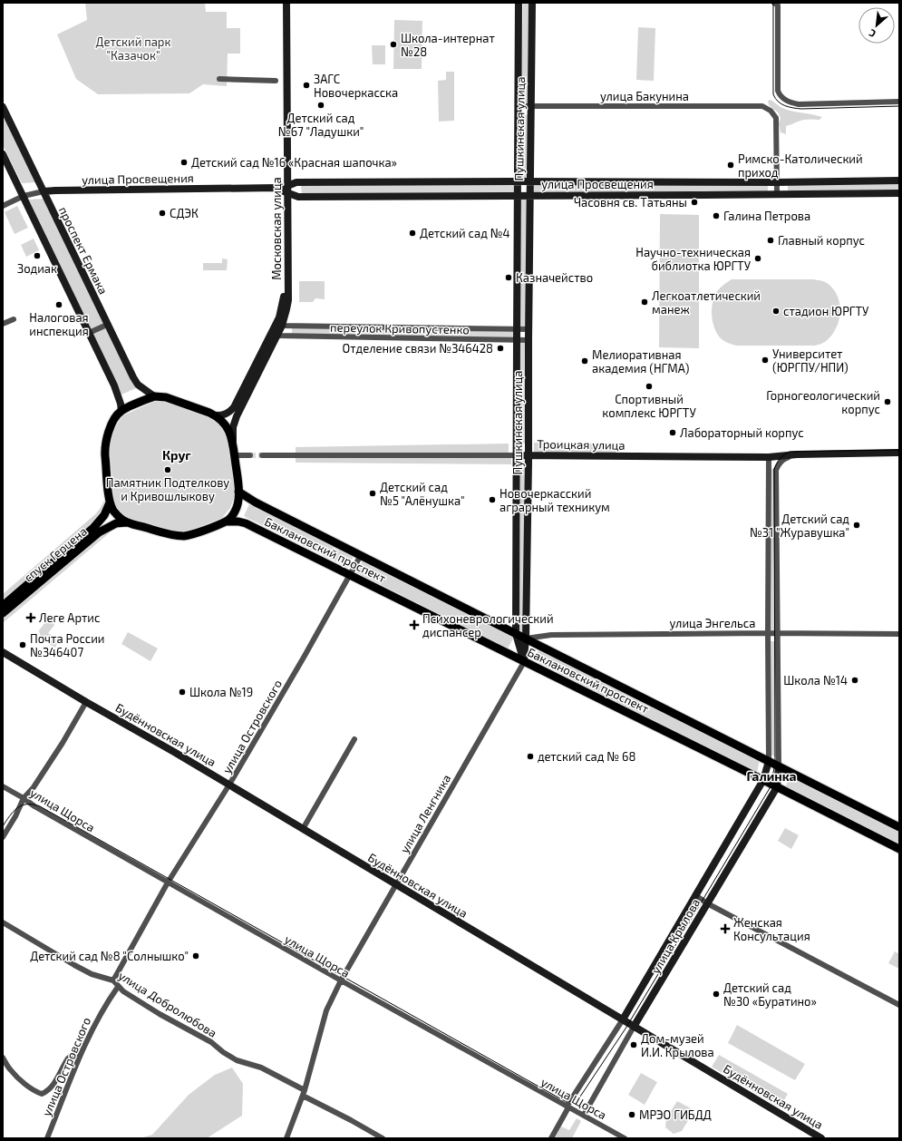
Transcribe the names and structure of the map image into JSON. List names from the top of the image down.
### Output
{
  "streets": {
    "main road": ["Баклановский проспект", "спуск Герцена"],
    "street": [
      "улица Бакунина",
      "Пушкинская улица",
      "улица Просвещения",
      "Московская улица",
      "проспект Ермака",
      "переулок Кривопустенко",
      "Троицкая улица",
      "улица Энгельса",
      "улица Островского",
      "Будённовская улица",
      "улица Щорса",
      "улица Ленгника",
      "улица Крылова",
      "улица Добролюбова"
    ]
  },
  "crossings": [
    ["улица Бакунина", "Пушкинская улица"],
    ["улица Бакунина", "улица Просвещения"],
    ["Пушкинская улица", "улица Просвещения"],
    ["Пушкинская улица", "переулок Кривопустенко"],
    ["Пушкинская улица", "Троицкая улица"],
    ["Пушкинская улица", "Баклановский проспект"],
    ["Пушкинская улица", "улица Энгельса"],
    ["Пушкинская улица", "улица Ленгника"],
    ["улица Просвещения", "Московская улица"],
    ["улица Просвещения", "проспект Ермака"],
    ["Московская улица", "переулок Кривопустенко"],
    ["Баклановский проспект", "улица Энгельса"],
    ["Баклановский проспект", "улица Островского"],
    ["Баклановский проспект", "улица Ленгника"],
    ["Баклановский проспект", "улица Крылова"],
    ["улица Островского", "Будённовская улица"],
    ["улица Островского", "улица Щорса"],
    ["улица Островского", "улица Добролюбова"],
    ["Будённовская улица", "улица Ленгника"],
    ["Будённовская улица", "улица Крылова"],
    ["улица Щорса", "улица Ленгника"],
    ["улица Щорса", "улица Крылова"],
    ["улица Ленгника", "улица Добролюбова"]
  ],
  "districts": ["Круг", "Галинка"],
  "parks": ["Детский парк \"Казачок\""],
  "places": {
    "other": [
      "Школа-интернат №28",
      "ЗАГС Новочеркасска",
      "Детский сад №67 \"Ладушки\"",
      "Детский сад №16 «Красная шапочка»",
      "Римско-Католический приход",
      "Часовня св. Татьяны",
      "СДЭК",
      "Галина Петрова",
      "Детский сад №4",
      "Главный корпус",
      "Зодиак",
      "Научно-техническая библиотка ЮРГТУ",
      "Казначейство",
      "Легкоатлетический манеж",
      "Налоговая инспекция",
      "стадион ЮРГТУ",
      "Отделение связи №346428",
      "Университет (ЮРГПУ/НПИ)",
      "Мелиоративная академия (НГМА)",
      "Спортивный комплекс ЮРГТУ",
      "Горногеологический корпус",
      "Лабораторный корпус",
      "Памятник Подтелкову и Кривошлыкову",
      "Детский сад №5 \"Алёнушка\"",
      "Новочеркасский аграрный техникум",
      "Детский сад №31 \"Журавушка\"",
      "Почта России №346407",
      "Школа №14",
      "Школа №19",
      "детский сад № 68",
      "Детский сад №8 \"Солнышко\"",
      "Детский сад №30 «Буратино»",
      "Дом-музей И.И. Крылова",
      "МРЭО ГИБДД"
    ],
    "health": ["Леге Артис", "Психоневрологический диспансер", "Женская Консультация"]
  },
  "north": "bottom left"
}
